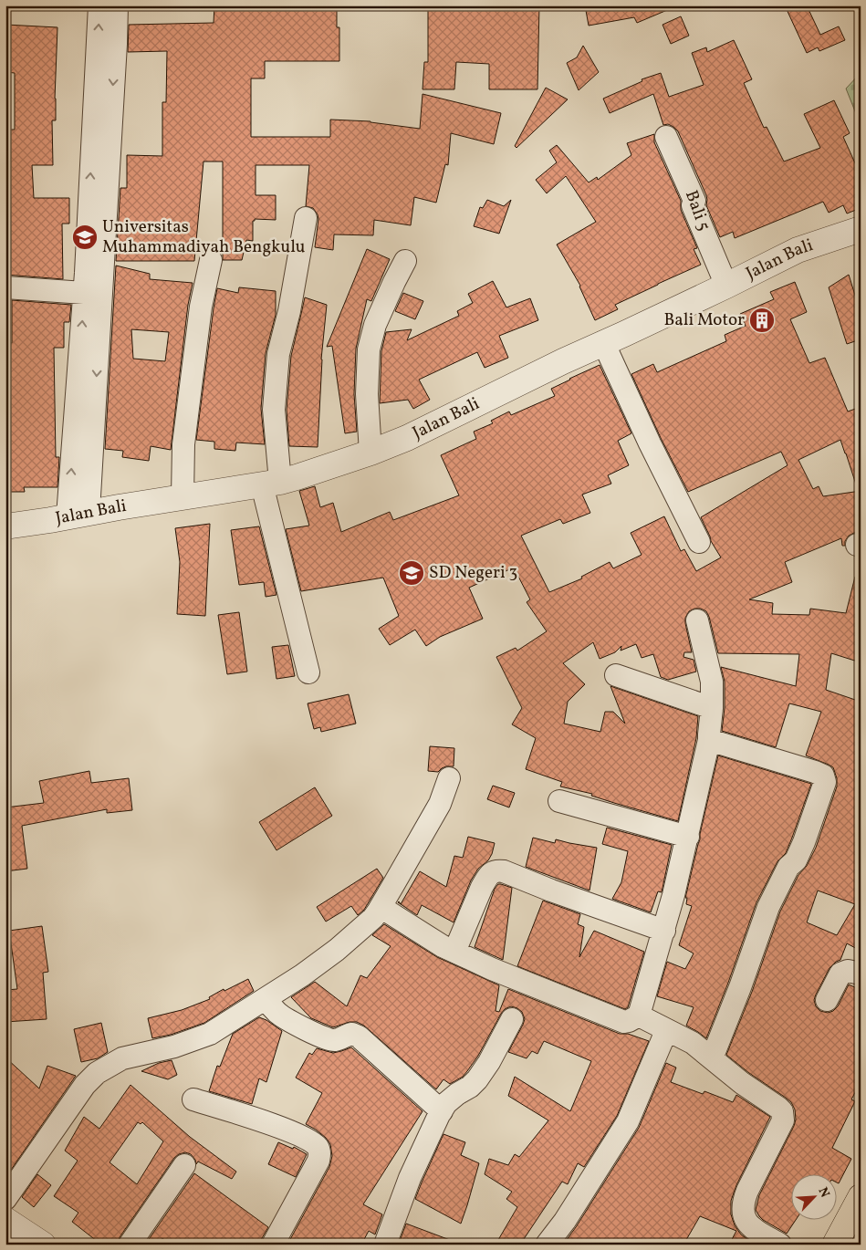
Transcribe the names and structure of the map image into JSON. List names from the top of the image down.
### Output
{
  "streets": {
    "street": ["Bali 5", "Jalan Bali"]
  },
  "crossings": [
    ["Bali 5", "Jalan Bali"]
  ],
  "places": {
    "school or university": ["Universitas Muhammadiyah Bengkulu", "SD Negeri 3"],
    "building": ["Bali Motor"]
  },
  "north": "top right"
}
